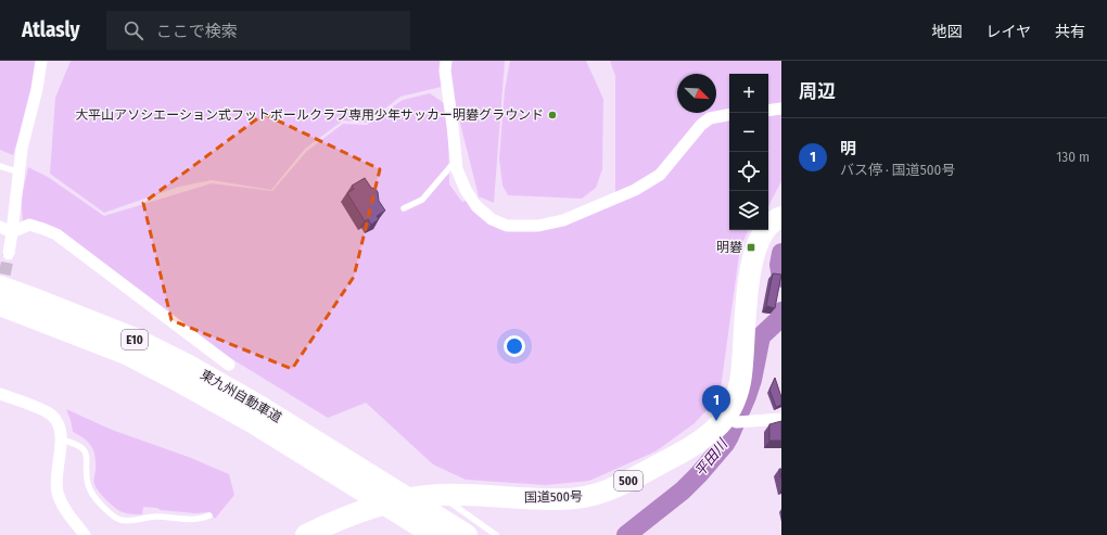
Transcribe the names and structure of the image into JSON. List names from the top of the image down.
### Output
{
  "streets": {
    "highway": [
      "E10",
      "東九州自動車道",
      "500",
      "国道500号"
    ]
  },
  "water": ["平田川"],
  "places": {
    "other": ["大平山アソシエーション式フットボールクラブ専用少年サッカー明礬グラウンド"],
    "transit": ["明礬"]
  },
  "north": "bottom right",
  "page": {
    "header": "Atlasly",
    "search": "ここで検索",
    "nav": ["地図", "レイヤ", "共有"],
    "heading": "周辺",
    "map_buttons": ["+", "−"],
    "list": [
      {
        "mark": "1",
        "name": "明",
        "note": "バス停 · 国道500号",
        "value": "130 m"
      }
    ],
    "pins": "1"
  }
}
